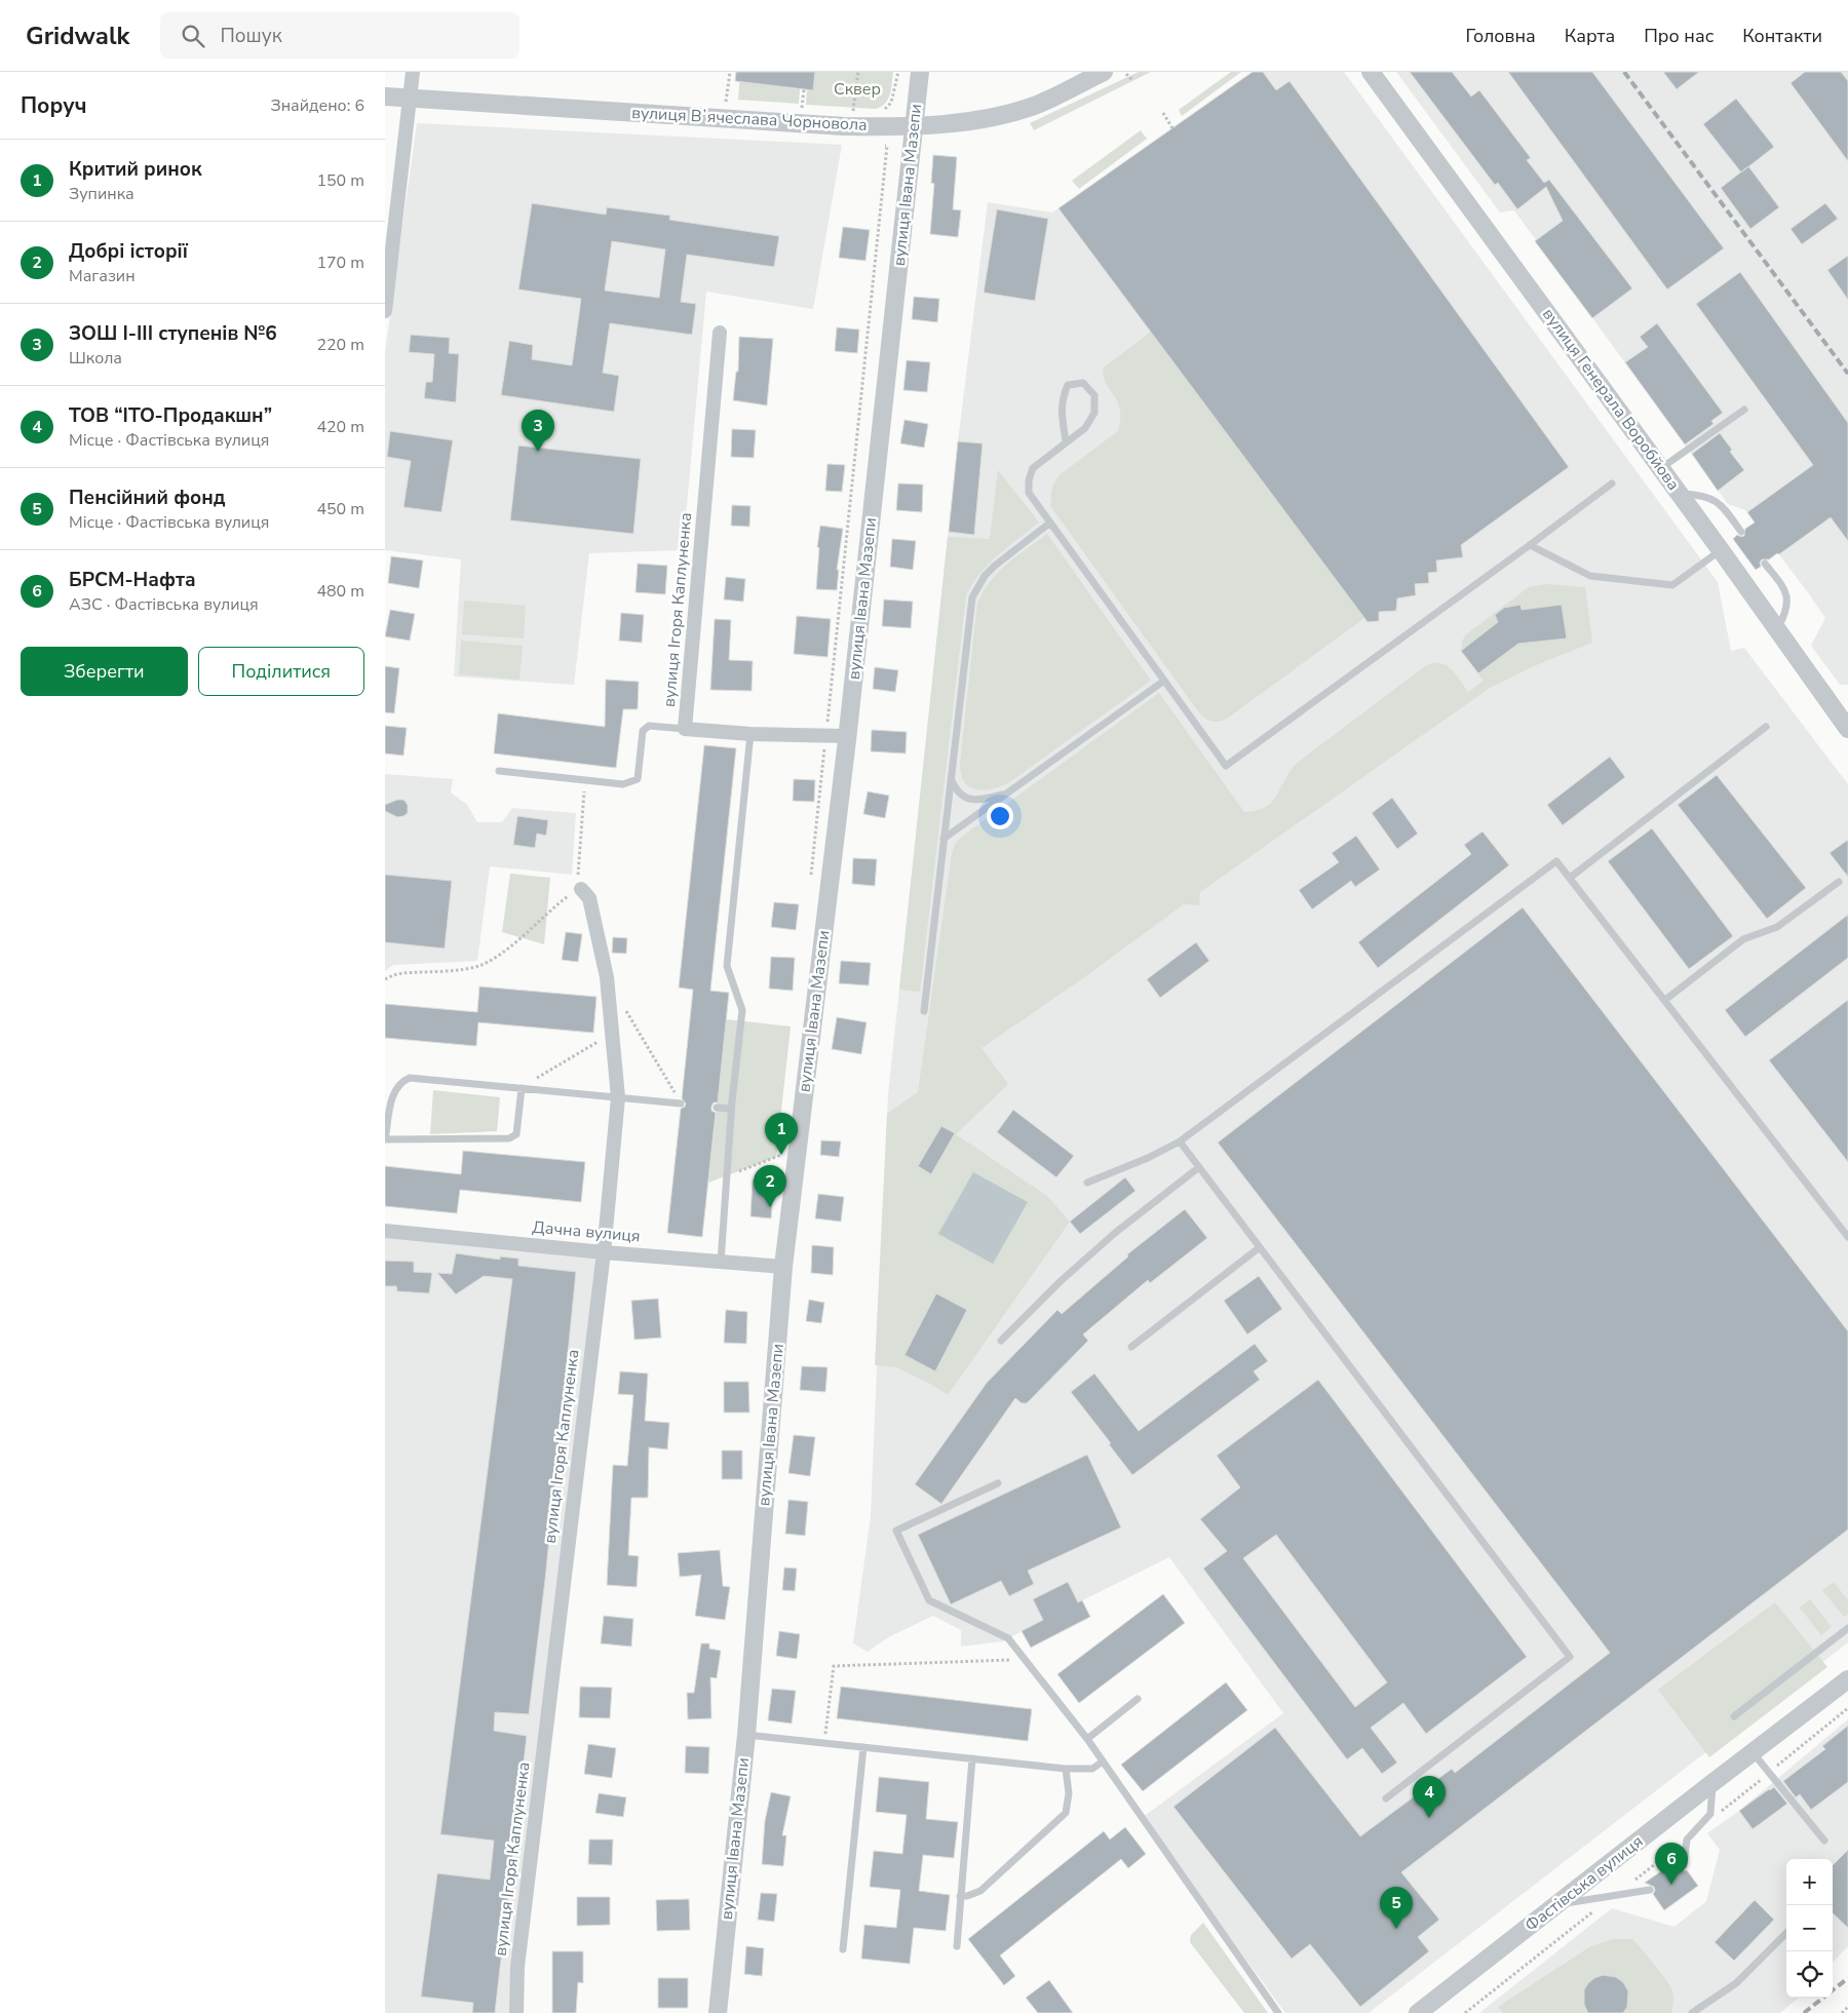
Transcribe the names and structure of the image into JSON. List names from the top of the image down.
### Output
{
  "streets": {
    "street": [
      "вулиця Вʼячеслава Чорновола",
      "вулиця Івана Мазепи",
      "вулиця Генерала Воробйова",
      "вулиця Ігоря Каплуненка",
      "Дачна вулиця",
      "Фастівська вулиця"
    ]
  },
  "crossings": [
    ["вулиця Вʼячеслава Чорновола", "вулиця Івана Мазепи"],
    ["вулиця Івана Мазепи", "вулиця Ігоря Каплуненка"],
    ["вулиця Івана Мазепи", "Дачна вулиця"],
    ["вулиця Ігоря Каплуненка", "Дачна вулиця"]
  ],
  "parks": ["Сквер"],
  "page": {
    "header": "Gridwalk",
    "search": "Пошук",
    "nav": [
      "Головна",
      "Карта",
      "Про нас",
      "Контакти"
    ],
    "heading": ["Поруч", "Знайдено: 6"],
    "list": [
      {
        "mark": "1",
        "name": "Критий ринок",
        "note": "Зупинка",
        "value": "150 m"
      },
      {
        "mark": "2",
        "name": "Добрі історії",
        "note": "Магазин",
        "value": "170 m"
      },
      {
        "mark": "3",
        "name": "ЗОШ І-ІІІ ступенів №6",
        "note": "Школа",
        "value": "220 m"
      },
      {
        "mark": "4",
        "name": "ТОВ “ІТО-Продакшн”",
        "note": "Місце · Фастівська вулиця",
        "value": "420 m"
      },
      {
        "mark": "5",
        "name": "Пенсійний фонд",
        "note": "Місце · Фастівська вулиця",
        "value": "450 m"
      },
      {
        "mark": "6",
        "name": "БРСМ-Нафта",
        "note": "АЗС · Фастівська вулиця",
        "value": "480 m"
      }
    ],
    "pins": [
      "3",
      "1",
      "2",
      "4",
      "6",
      "5"
    ],
    "buttons": ["Зберегти", "Поділитися"],
    "map_buttons": ["+", "−"]
  }
}
